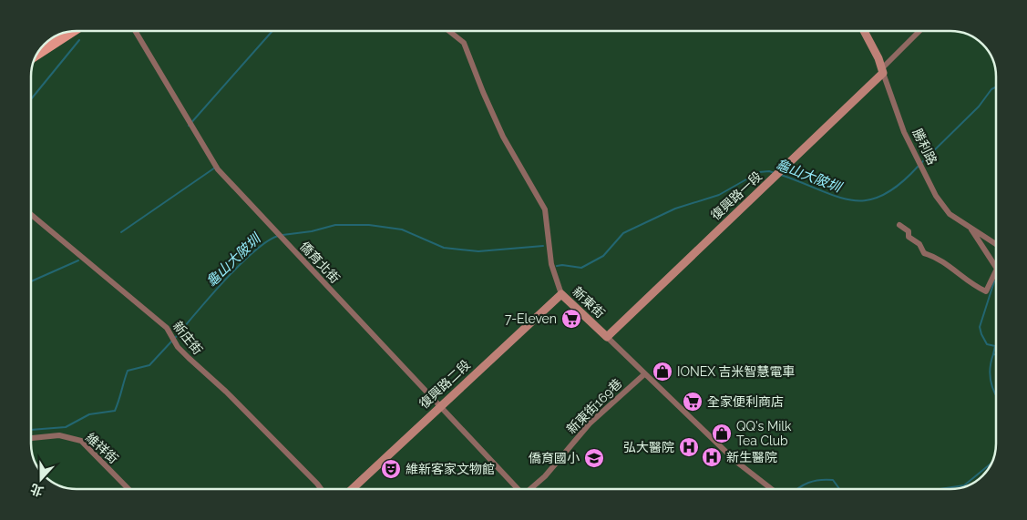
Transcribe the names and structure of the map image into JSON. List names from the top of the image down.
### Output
{
  "streets": {
    "street": [
      "勝利路",
      "復興路一段",
      "僑育北街",
      "新東街",
      "新庄街",
      "復興路二段",
      "新東街169巷",
      "維祥街"
    ]
  },
  "crossings": [
    ["勝利路", "復興路一段"],
    ["復興路一段", "新東街"],
    ["僑育北街", "復興路二段"],
    ["新東街", "復興路二段"],
    ["新東街", "新東街169巷"]
  ],
  "water": ["龜山大陂圳"],
  "places": {
    "supermarket": ["7-Eleven", "全家便利商店"],
    "shop": ["IONEX 吉米智慧電車", "QQ's Milk Tea Club"],
    "hospital": ["弘大醫院", "新生醫院"],
    "school or university": ["僑育國小"],
    "theatre": ["維新客家文物館"]
  },
  "north": "bottom"
}
